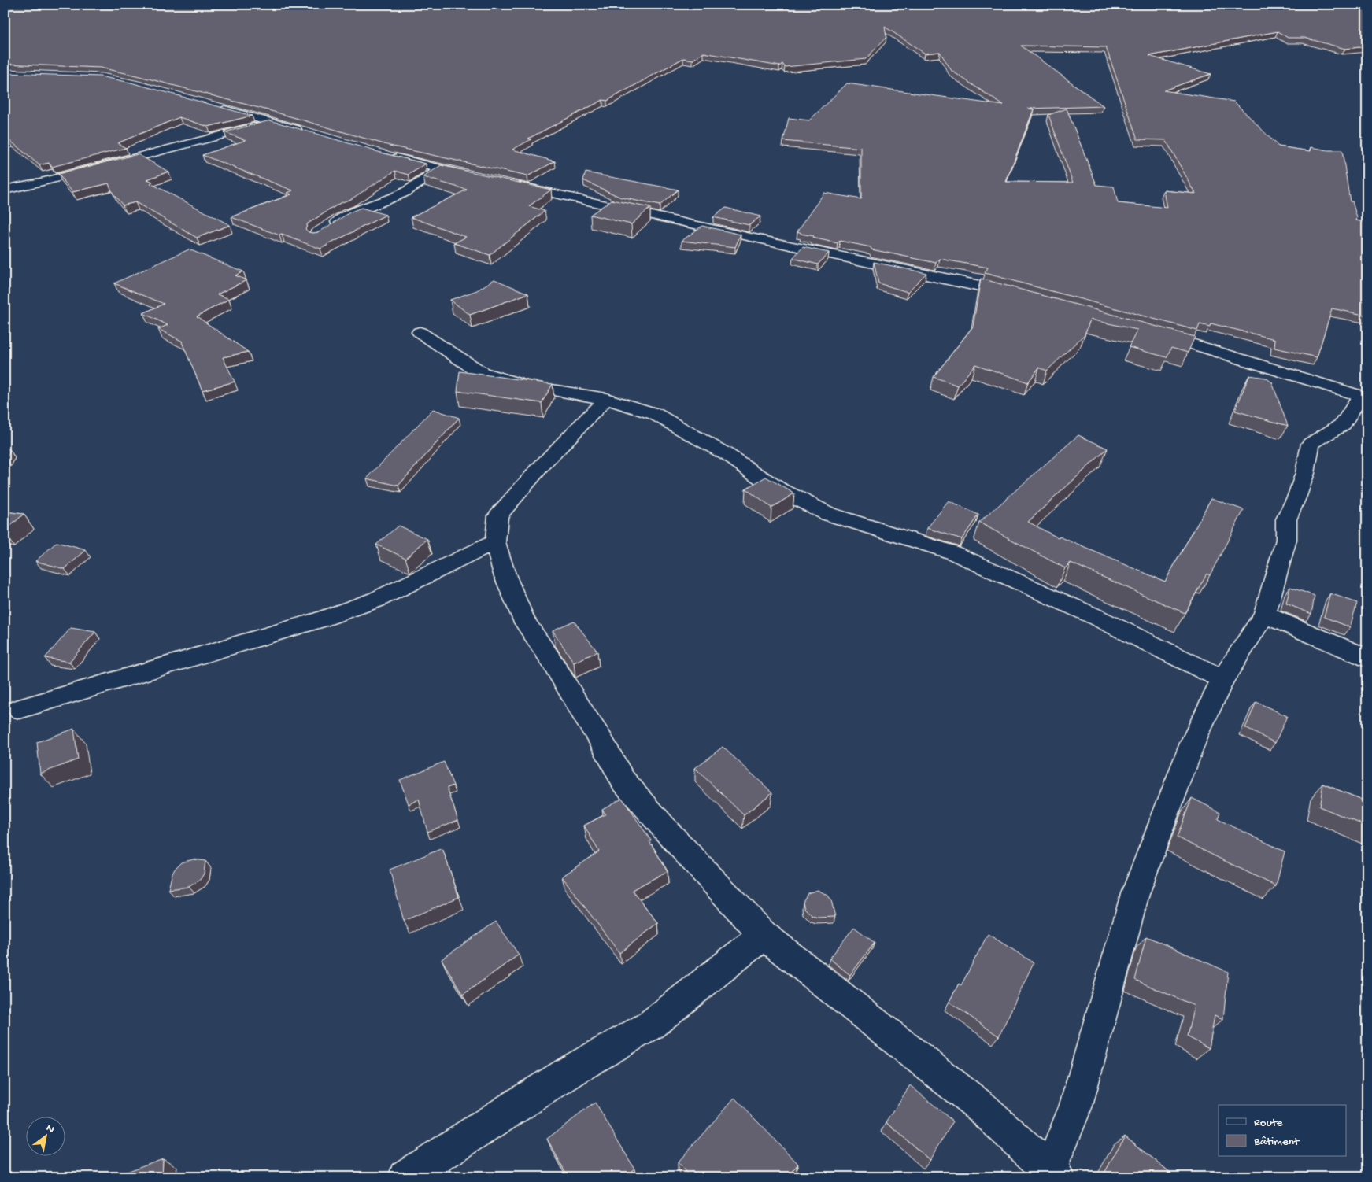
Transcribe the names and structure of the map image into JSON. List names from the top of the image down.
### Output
{
  "legend": ["Route", "Bâtiment"],
  "north": "top right"
}
